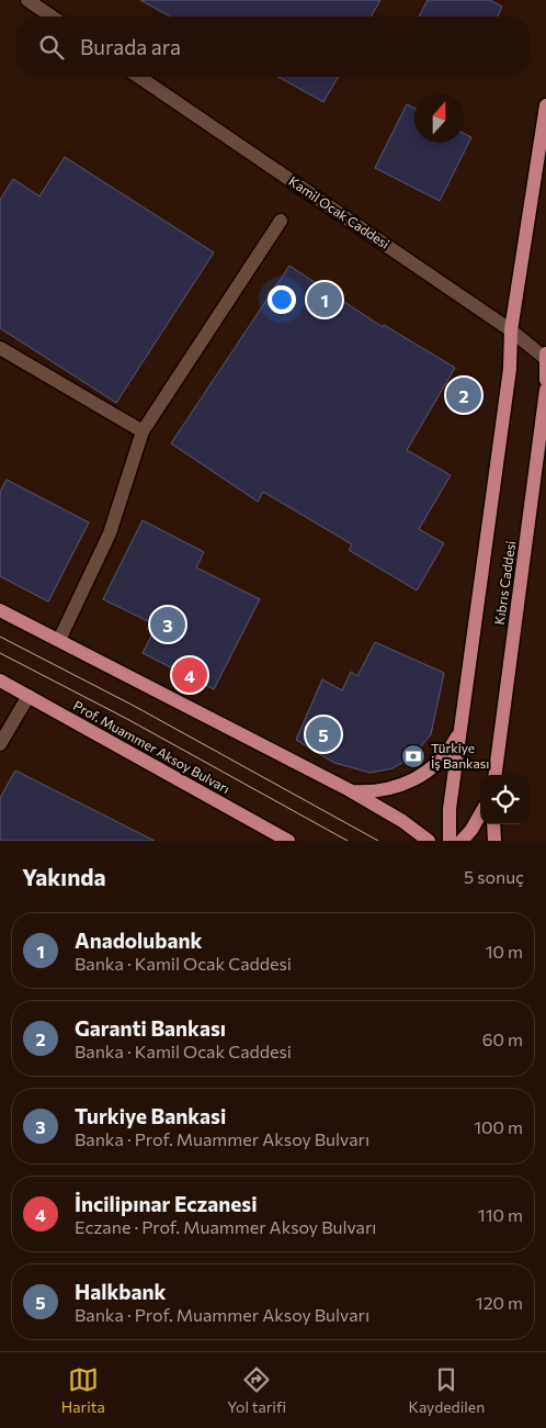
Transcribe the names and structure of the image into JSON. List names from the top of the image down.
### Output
{
  "streets": {
    "main road": ["Kıbrıs Caddesi", "Prof. Muammer Aksoy Bulvarı"],
    "street": ["Kamil Ocak Caddesi"]
  },
  "places": {
    "bank": ["Türkiye İş Bankası"]
  },
  "north": "top",
  "page": {
    "search": "Burada ara",
    "pins": [
      "1",
      "2",
      "3",
      "4",
      "5"
    ],
    "heading": ["Yakında", "5 sonuç"],
    "list": [
      {
        "mark": "1",
        "name": "Anadolubank",
        "note": "Banka · Kamil Ocak Caddesi",
        "value": "10 m"
      },
      {
        "mark": "2",
        "name": "Garanti Bankası",
        "note": "Banka · Kamil Ocak Caddesi",
        "value": "60 m"
      },
      {
        "mark": "3",
        "name": "Turkiye Bankasi",
        "note": "Banka · Prof. Muammer Aksoy Bulvarı",
        "value": "100 m"
      },
      {
        "mark": "4",
        "name": "İncilipınar Eczanesi",
        "note": "Eczane · Prof. Muammer Aksoy Bulvarı",
        "value": "110 m"
      },
      {
        "mark": "5",
        "name": "Halkbank",
        "note": "Banka · Prof. Muammer Aksoy Bulvarı",
        "value": "120 m"
      }
    ],
    "nav": ["Harita", "Yol tarifi", "Kaydedilen"]
  }
}
